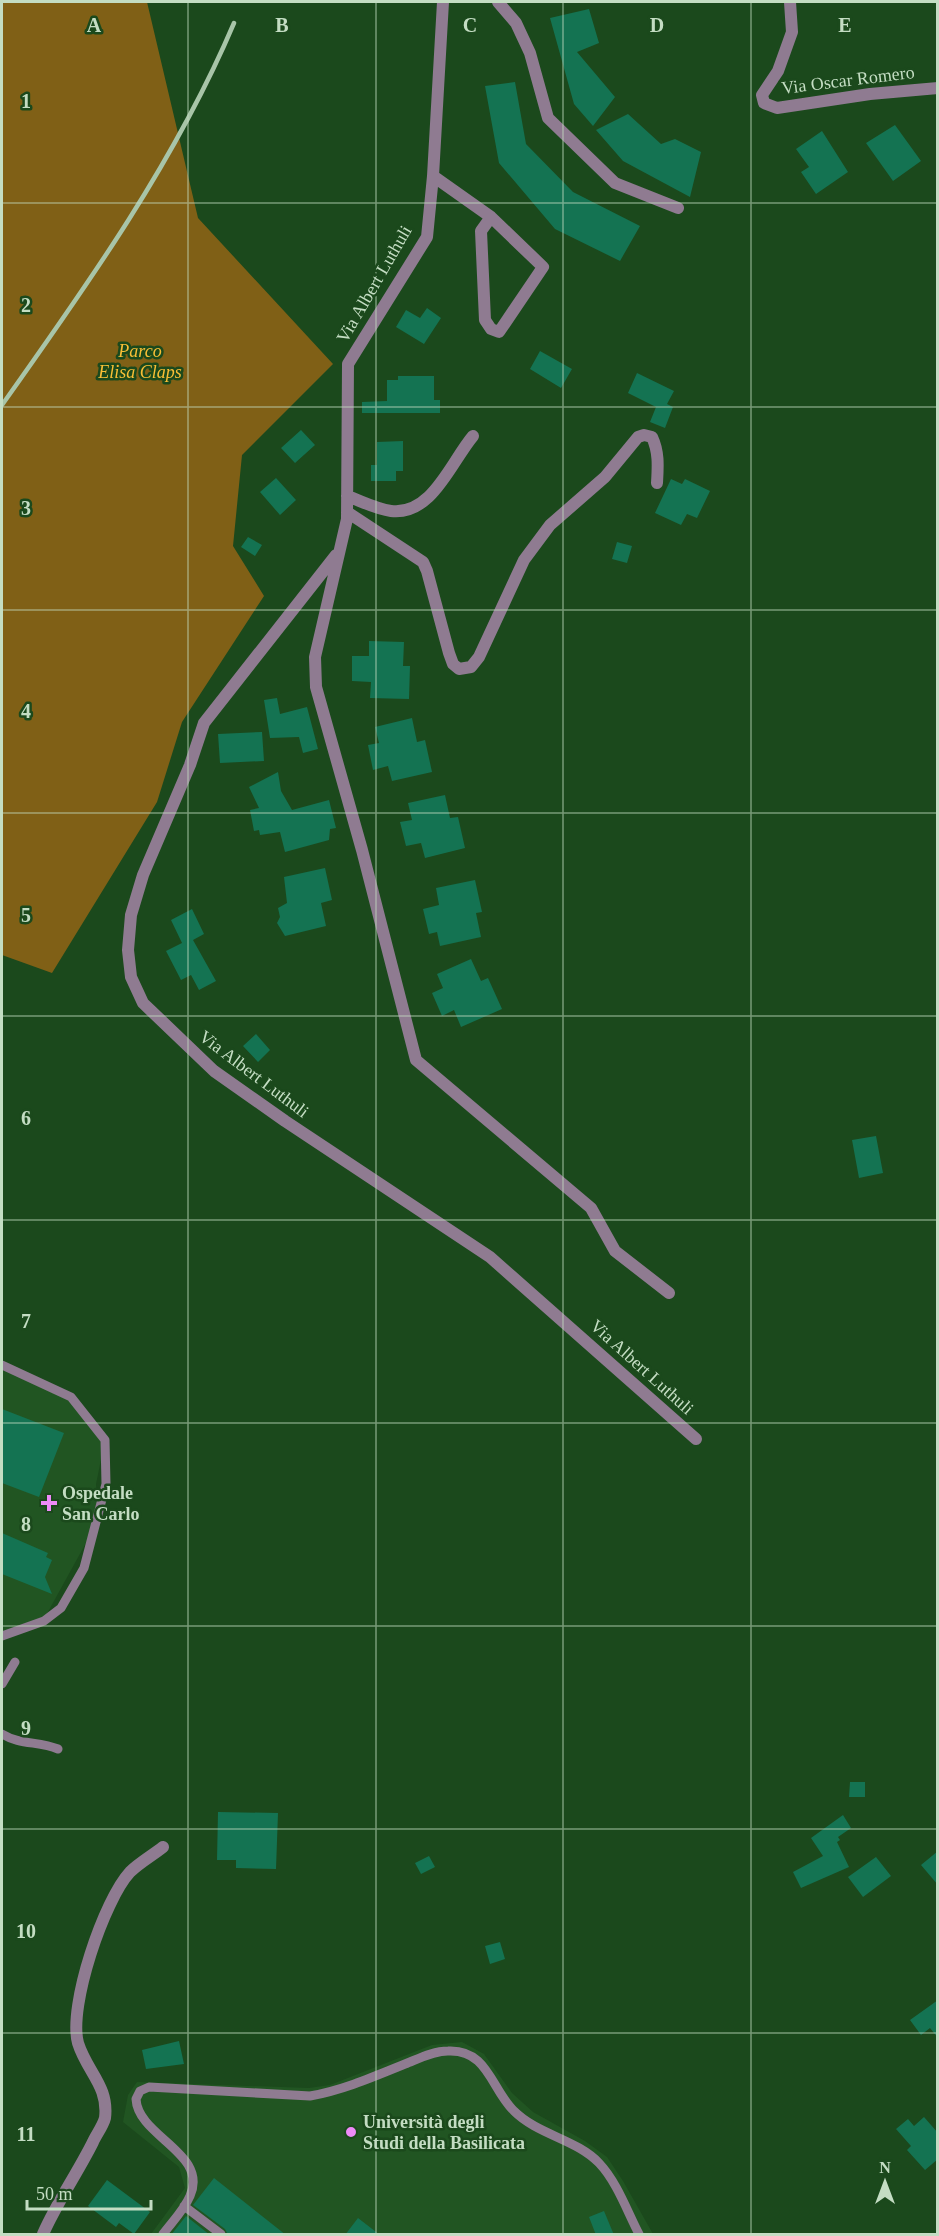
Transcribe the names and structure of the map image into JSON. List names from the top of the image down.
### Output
{
  "streets": {
    "street": ["Via Oscar Romero", "Via Albert Luthuli"]
  },
  "parks": ["Parco Elisa Claps"],
  "places": {
    "health": ["Ospedale San Carlo"],
    "other": ["Università degli Studi della Basilicata"]
  },
  "scale_bar": "50 m",
  "north": "top",
  "grid": {
    "columns": [
      "A",
      "B",
      "C",
      "D",
      "E"
    ],
    "rows": [
      "1",
      "2",
      "3",
      "4",
      "5",
      "6",
      "7",
      "8",
      "9",
      "10",
      "11"
    ]
  }
}
